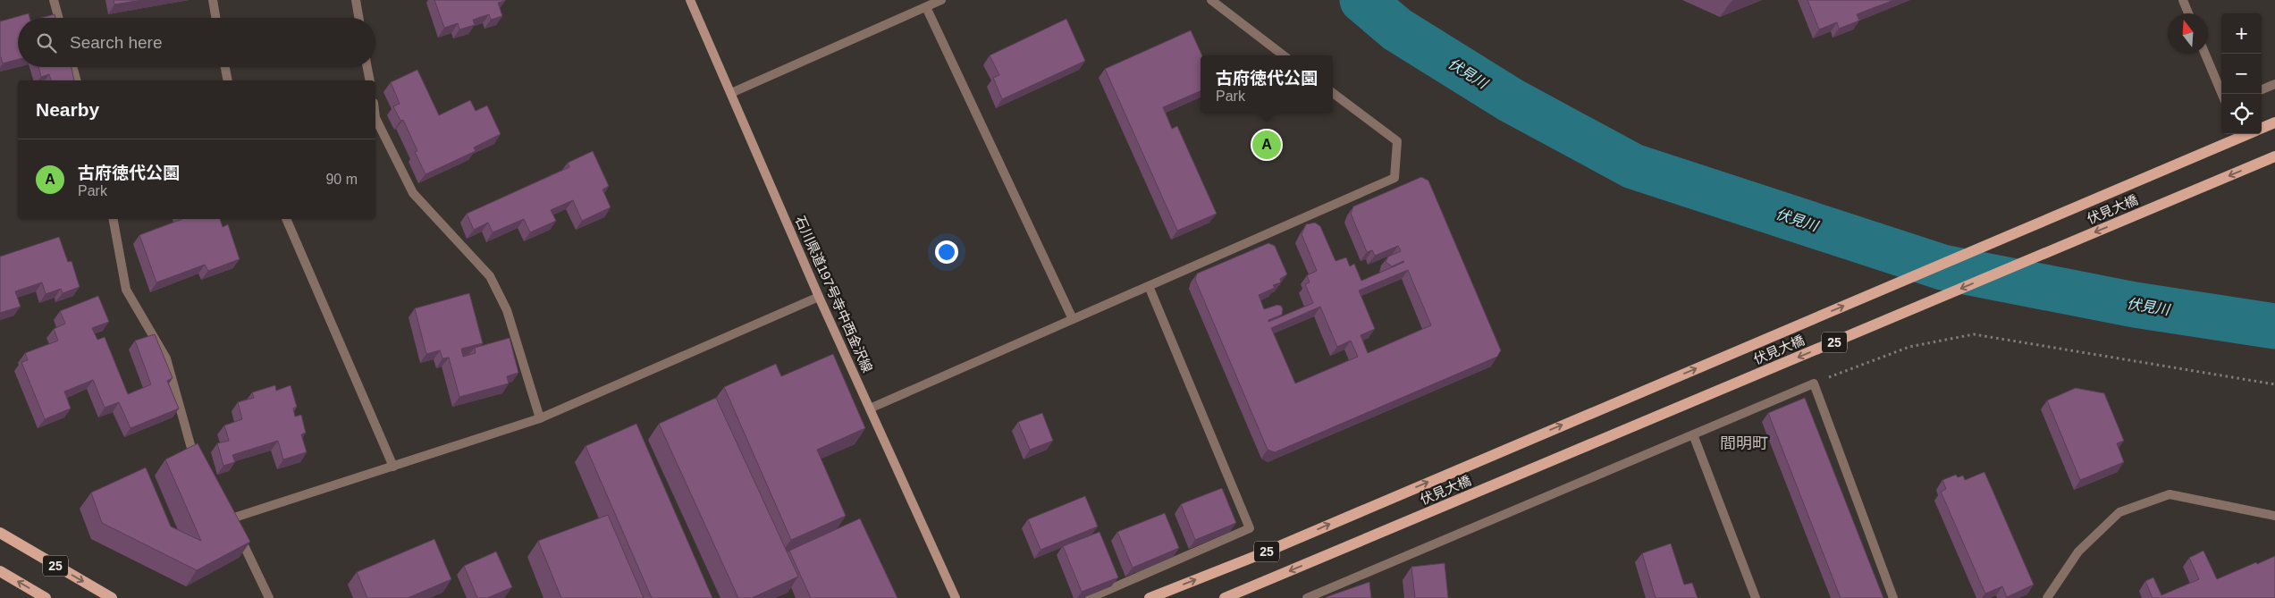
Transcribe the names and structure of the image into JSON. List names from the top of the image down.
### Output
{
  "streets": {
    "main road": ["伏見大橋", "石川県道197号寺中西金沢線", "25"]
  },
  "districts": ["間明町"],
  "water": ["伏見川"],
  "north": "top",
  "page": {
    "map_buttons": ["+", "−"],
    "search": "Search here",
    "popup": ["古府徳代公園", "Park"],
    "heading": "Nearby",
    "pins": "A",
    "list": [
      {
        "mark": "A",
        "name": "古府徳代公園",
        "note": "Park",
        "value": "90 m"
      }
    ]
  }
}
